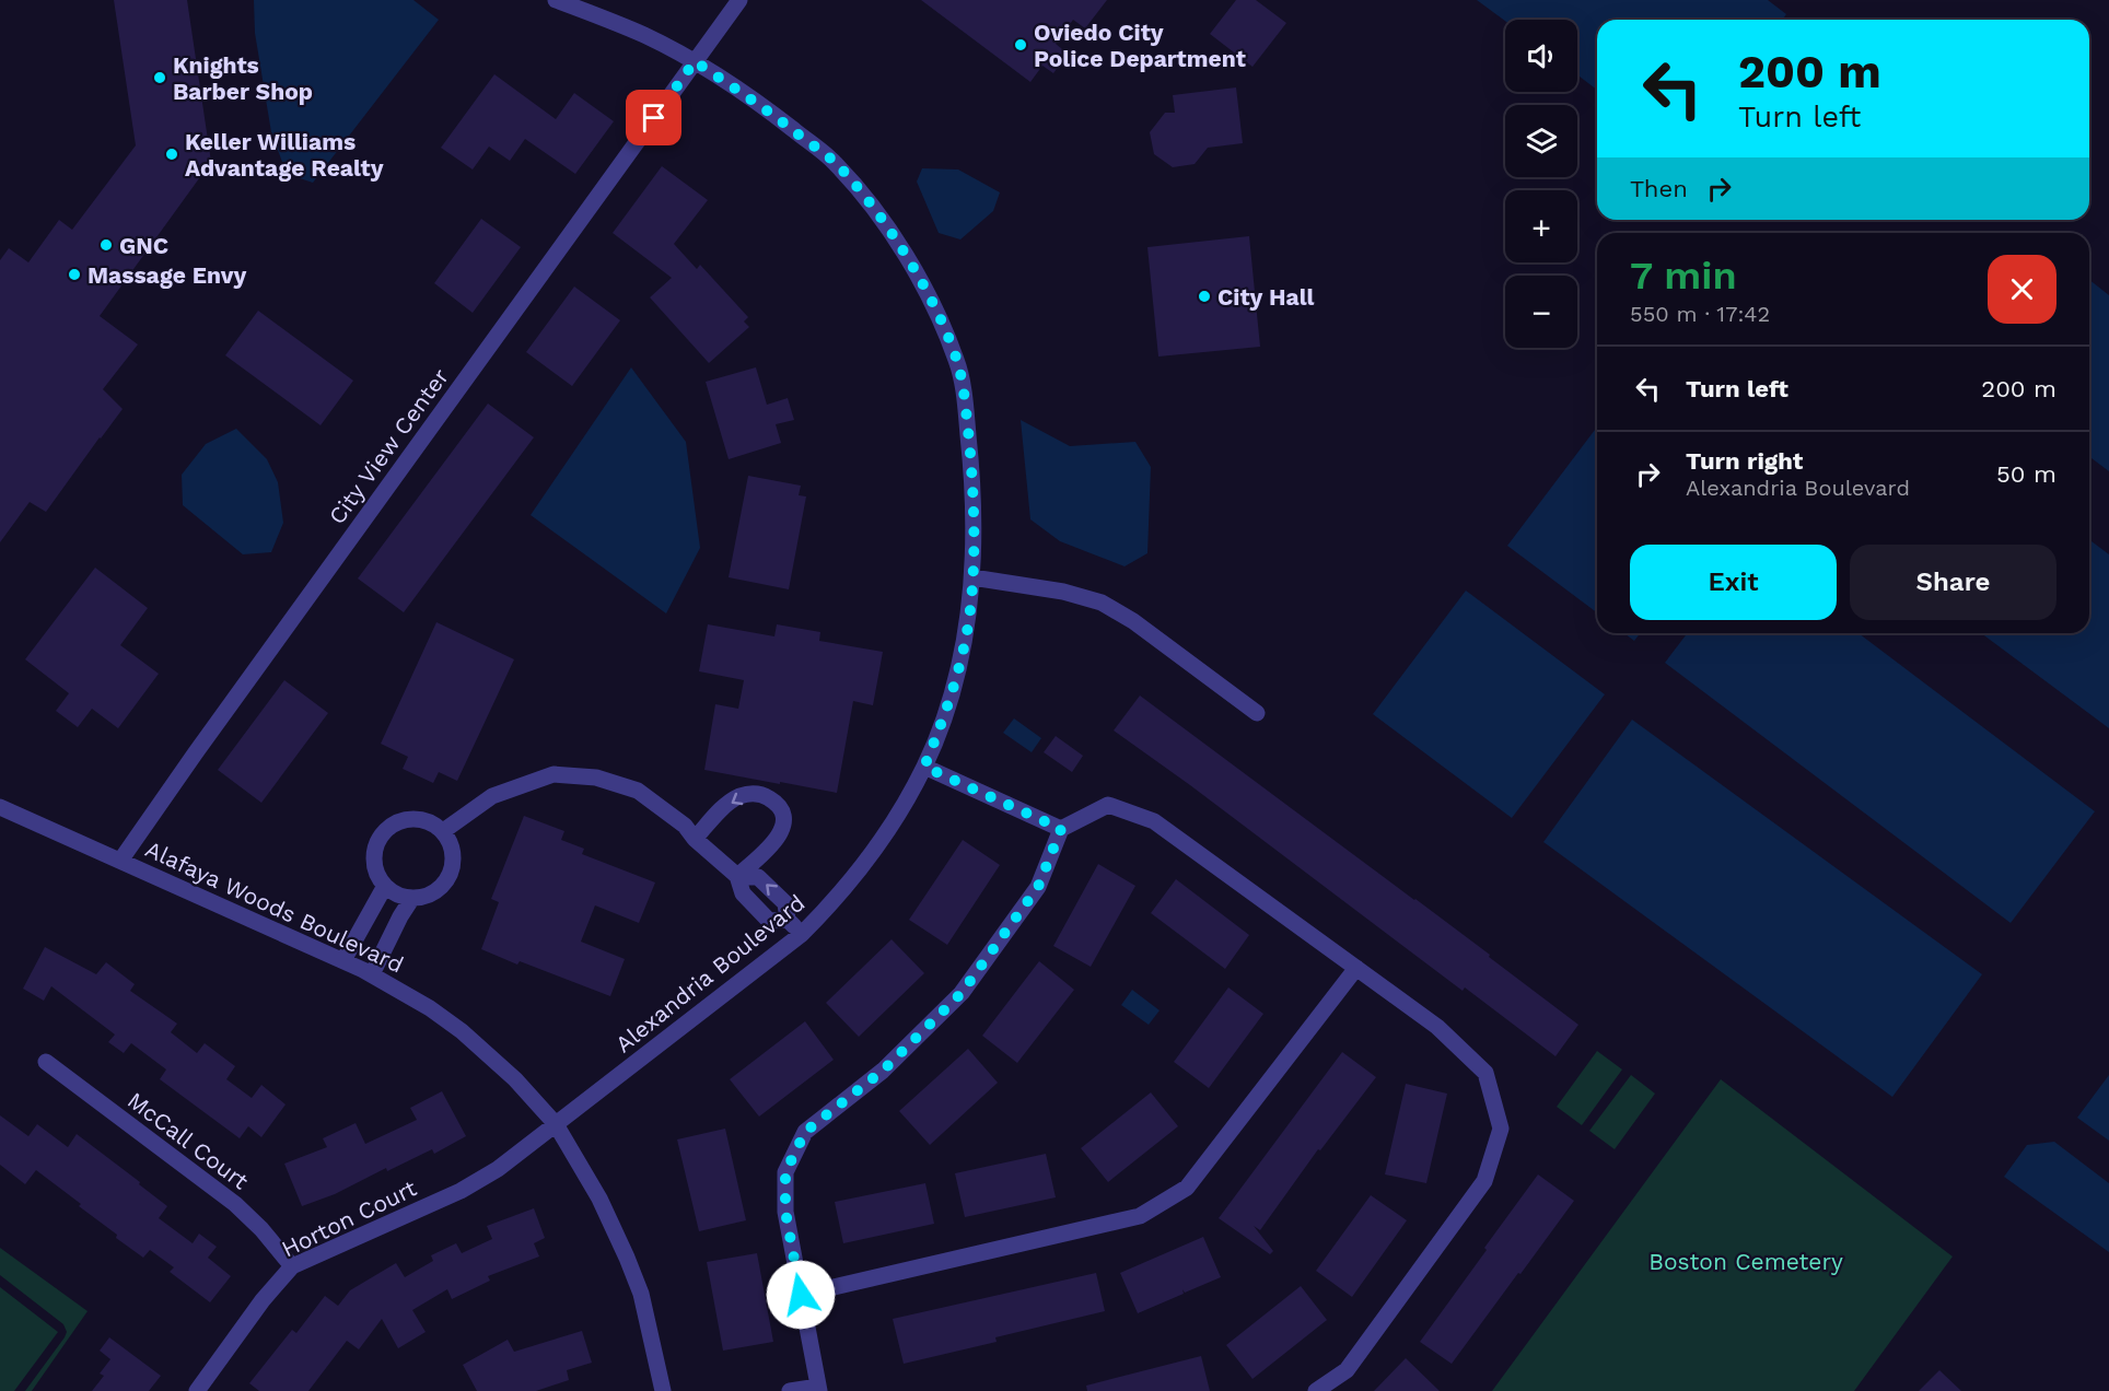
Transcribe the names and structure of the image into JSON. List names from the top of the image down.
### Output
{
  "streets": {
    "street": [
      "City View Center",
      "Alafaya Woods Boulevard",
      "Alexandria Boulevard",
      "McCall Court",
      "Horton Court"
    ]
  },
  "crossings": [
    ["City View Center", "Alafaya Woods Boulevard"],
    ["City View Center", "Alexandria Boulevard"],
    ["Alafaya Woods Boulevard", "Alexandria Boulevard"],
    ["Alafaya Woods Boulevard", "Horton Court"],
    ["Alexandria Boulevard", "Horton Court"],
    ["McCall Court", "Horton Court"]
  ],
  "parks": ["Boston Cemetery"],
  "places": [
    "Oviedo City Police Department",
    "Knights Barber Shop",
    "Keller Williams Advantage Realty",
    "GNC",
    "Massage Envy",
    "City Hall"
  ],
  "page": {
    "map_buttons": ["+", "−"],
    "turn": ["200 m", "Turn left"],
    "then": "Then",
    "heading": ["7 min", "550 m · 17:42"],
    "list": [
      {
        "name": "Turn left",
        "value": "200 m"
      },
      {
        "name": "Turn right",
        "note": "Alexandria Boulevard",
        "value": "50 m"
      }
    ],
    "buttons": ["Exit", "Share"]
  }
}
